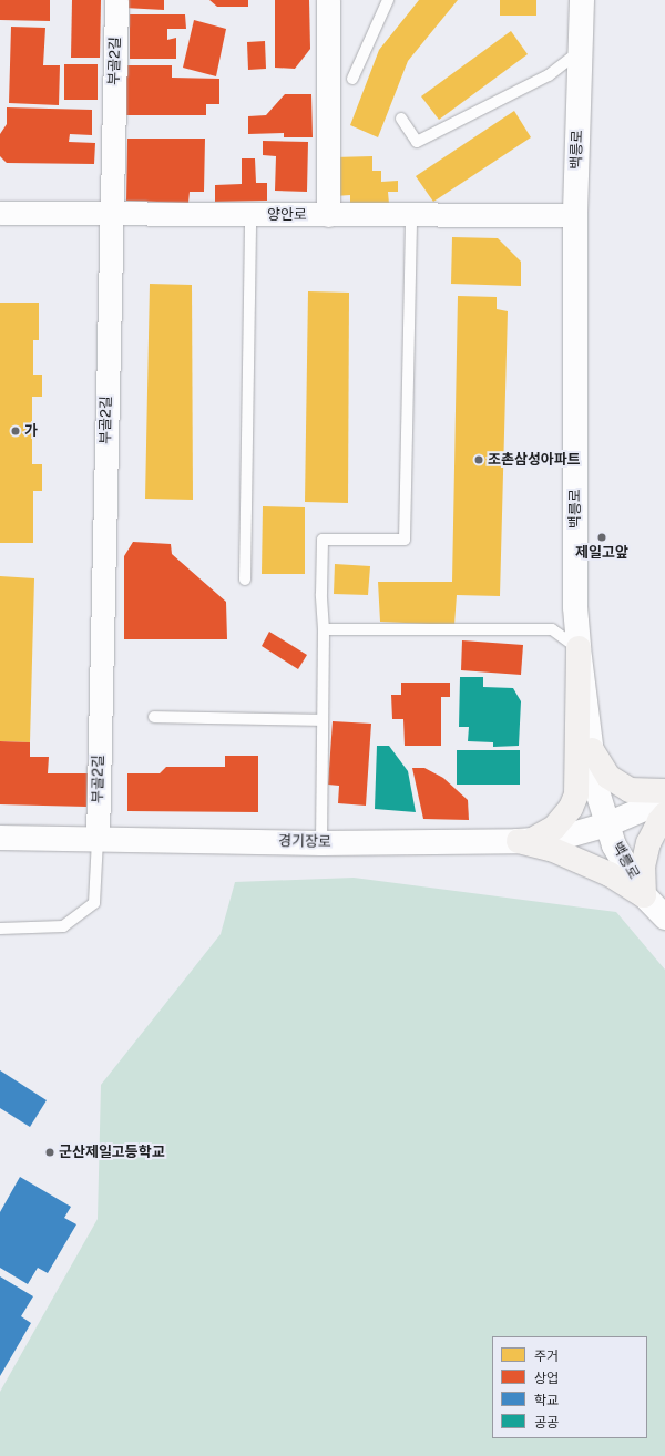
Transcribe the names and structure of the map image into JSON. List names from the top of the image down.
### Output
{
  "streets": {
    "street": [
      "부골2길",
      "백릉로",
      "양안로",
      "경기장로"
    ]
  },
  "crossings": [
    ["부골2길", "양안로"],
    ["부골2길", "경기장로"],
    ["백릉로", "양안로"],
    ["백릉로", "경기장로"]
  ],
  "places": [
    "가",
    "조촌삼성아파트",
    "제일고앞",
    "군산제일고등학교"
  ],
  "legend": [
    "주거",
    "상업",
    "학교",
    "공공"
  ]
}
